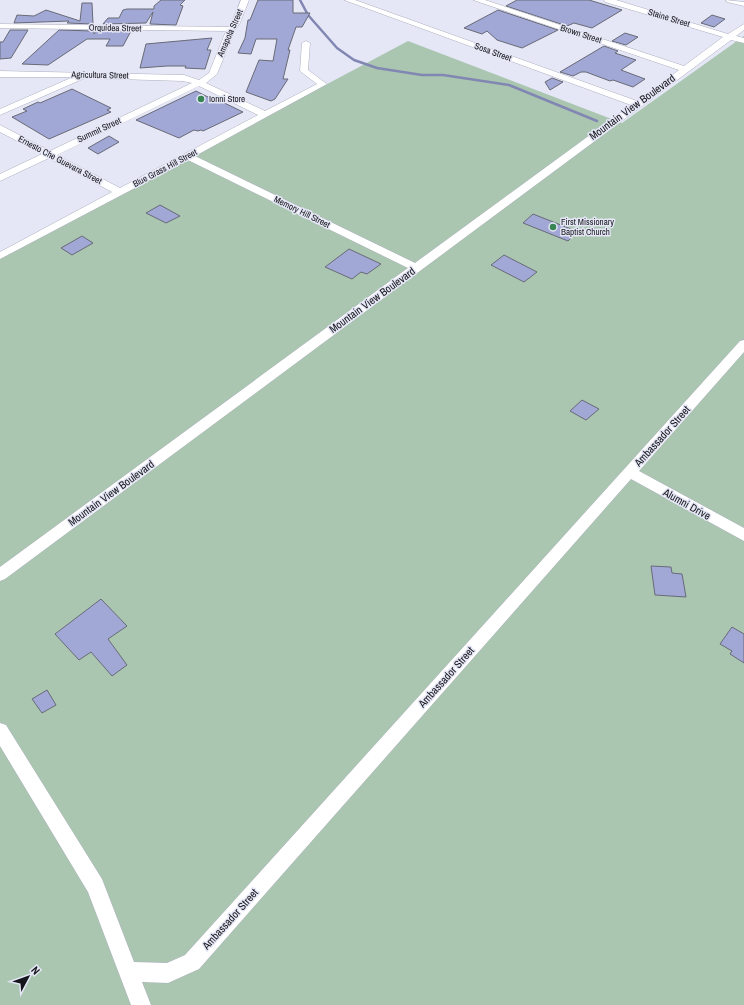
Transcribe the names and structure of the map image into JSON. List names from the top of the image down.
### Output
{
  "streets": {
    "street": [
      "Staine Street",
      "Orquídea Street",
      "Amapola Street",
      "Brown Street",
      "Sosa Street",
      "Agricultura Street",
      "Mountain View Boulevard",
      "Summit Street",
      "Ernesto Che Guevara Street",
      "Blue Grass Hill Street",
      "Memory Hill Street",
      "Ambassador Street",
      "Alumni Drive"
    ]
  },
  "crossings": [
    ["Staine Street", "Mountain View Boulevard"],
    ["Orquídea Street", "Amapola Street"],
    ["Amapola Street", "Agricultura Street"],
    ["Amapola Street", "Summit Street"],
    ["Brown Street", "Mountain View Boulevard"],
    ["Sosa Street", "Mountain View Boulevard"],
    ["Agricultura Street", "Summit Street"],
    ["Mountain View Boulevard", "Memory Hill Street"],
    ["Summit Street", "Ernesto Che Guevara Street"],
    ["Ernesto Che Guevara Street", "Blue Grass Hill Street"],
    ["Blue Grass Hill Street", "Memory Hill Street"],
    ["Ambassador Street", "Alumni Drive"]
  ],
  "places": ["Ionni Store", "First Missionary Baptist Church"],
  "north": "top right"
}
